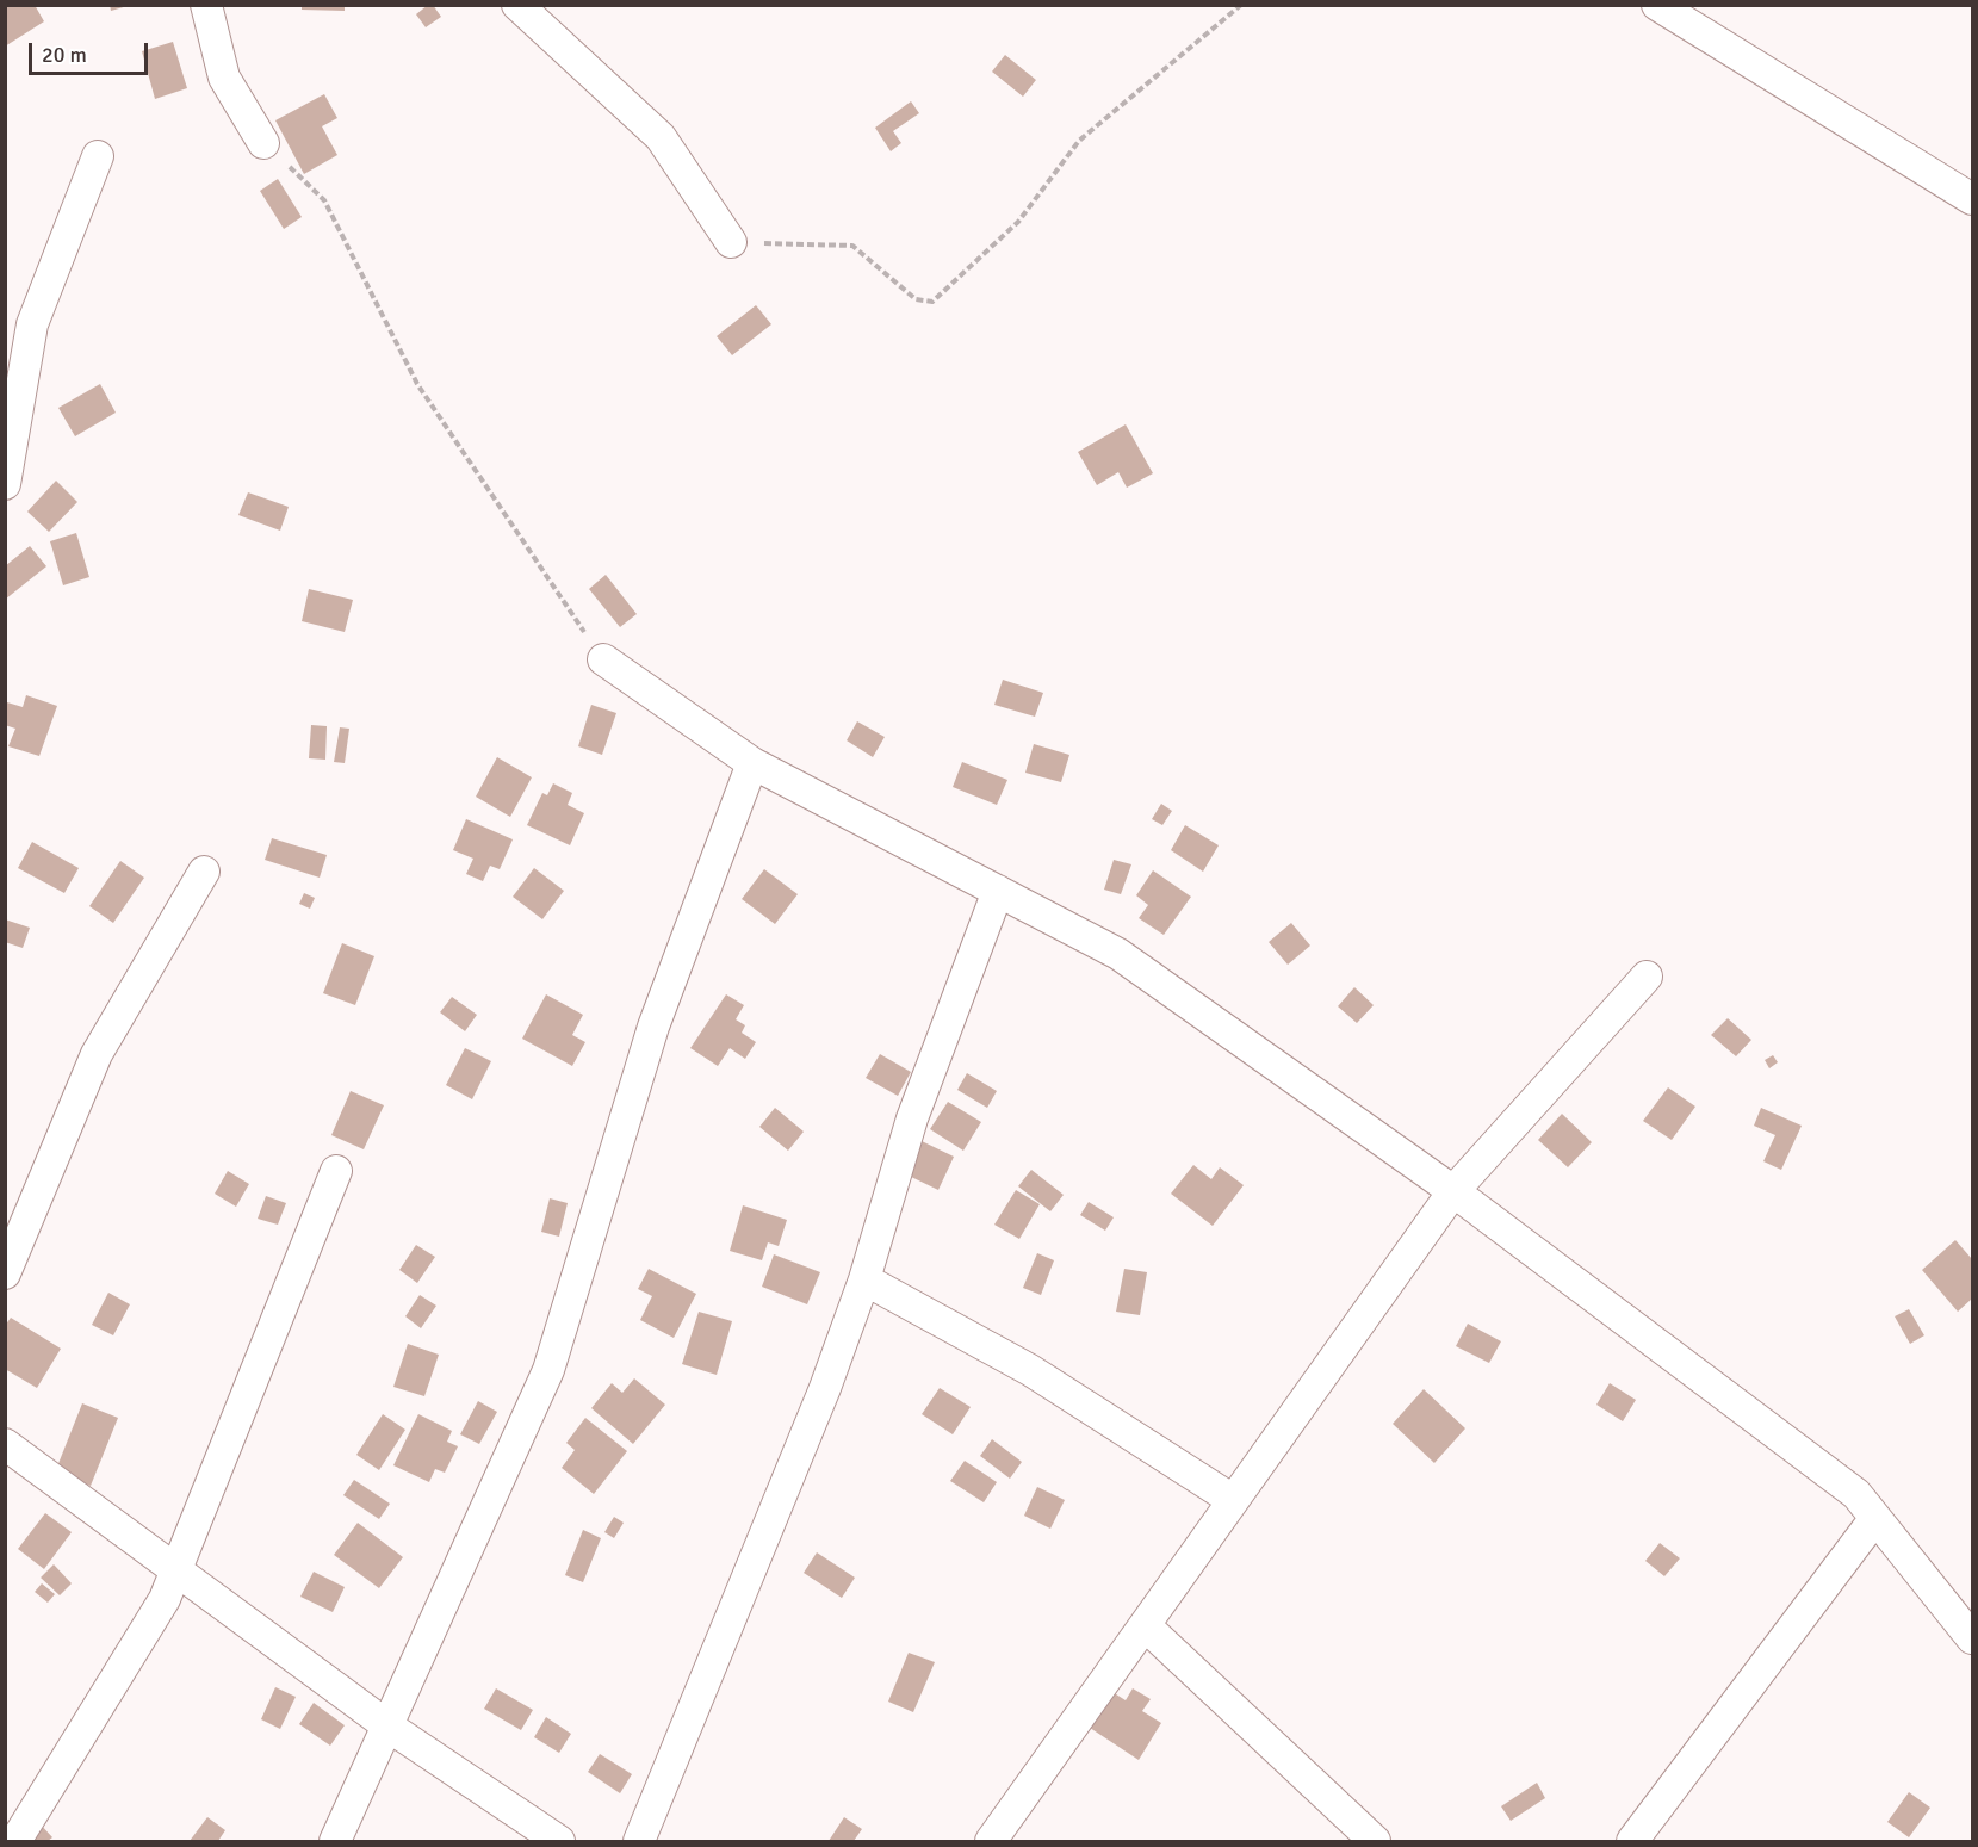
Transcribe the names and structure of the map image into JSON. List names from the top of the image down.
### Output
{
  "scale_bar": "20 m"
}
